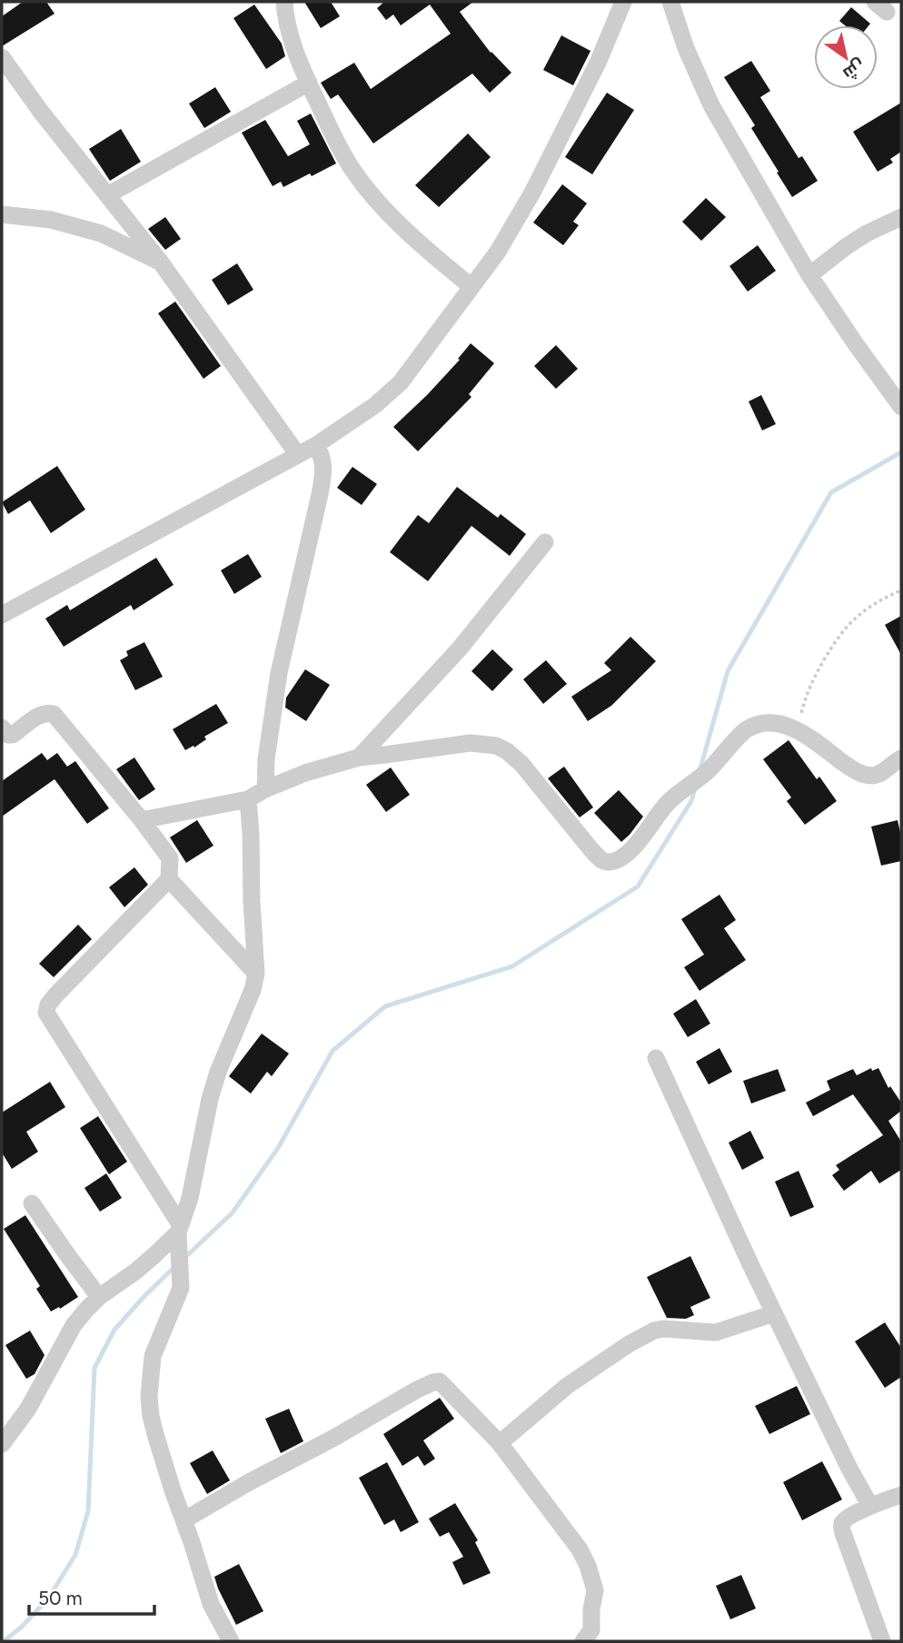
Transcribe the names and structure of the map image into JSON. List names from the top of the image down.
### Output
{
  "scale_bar": "50 m",
  "north": "bottom right"
}
